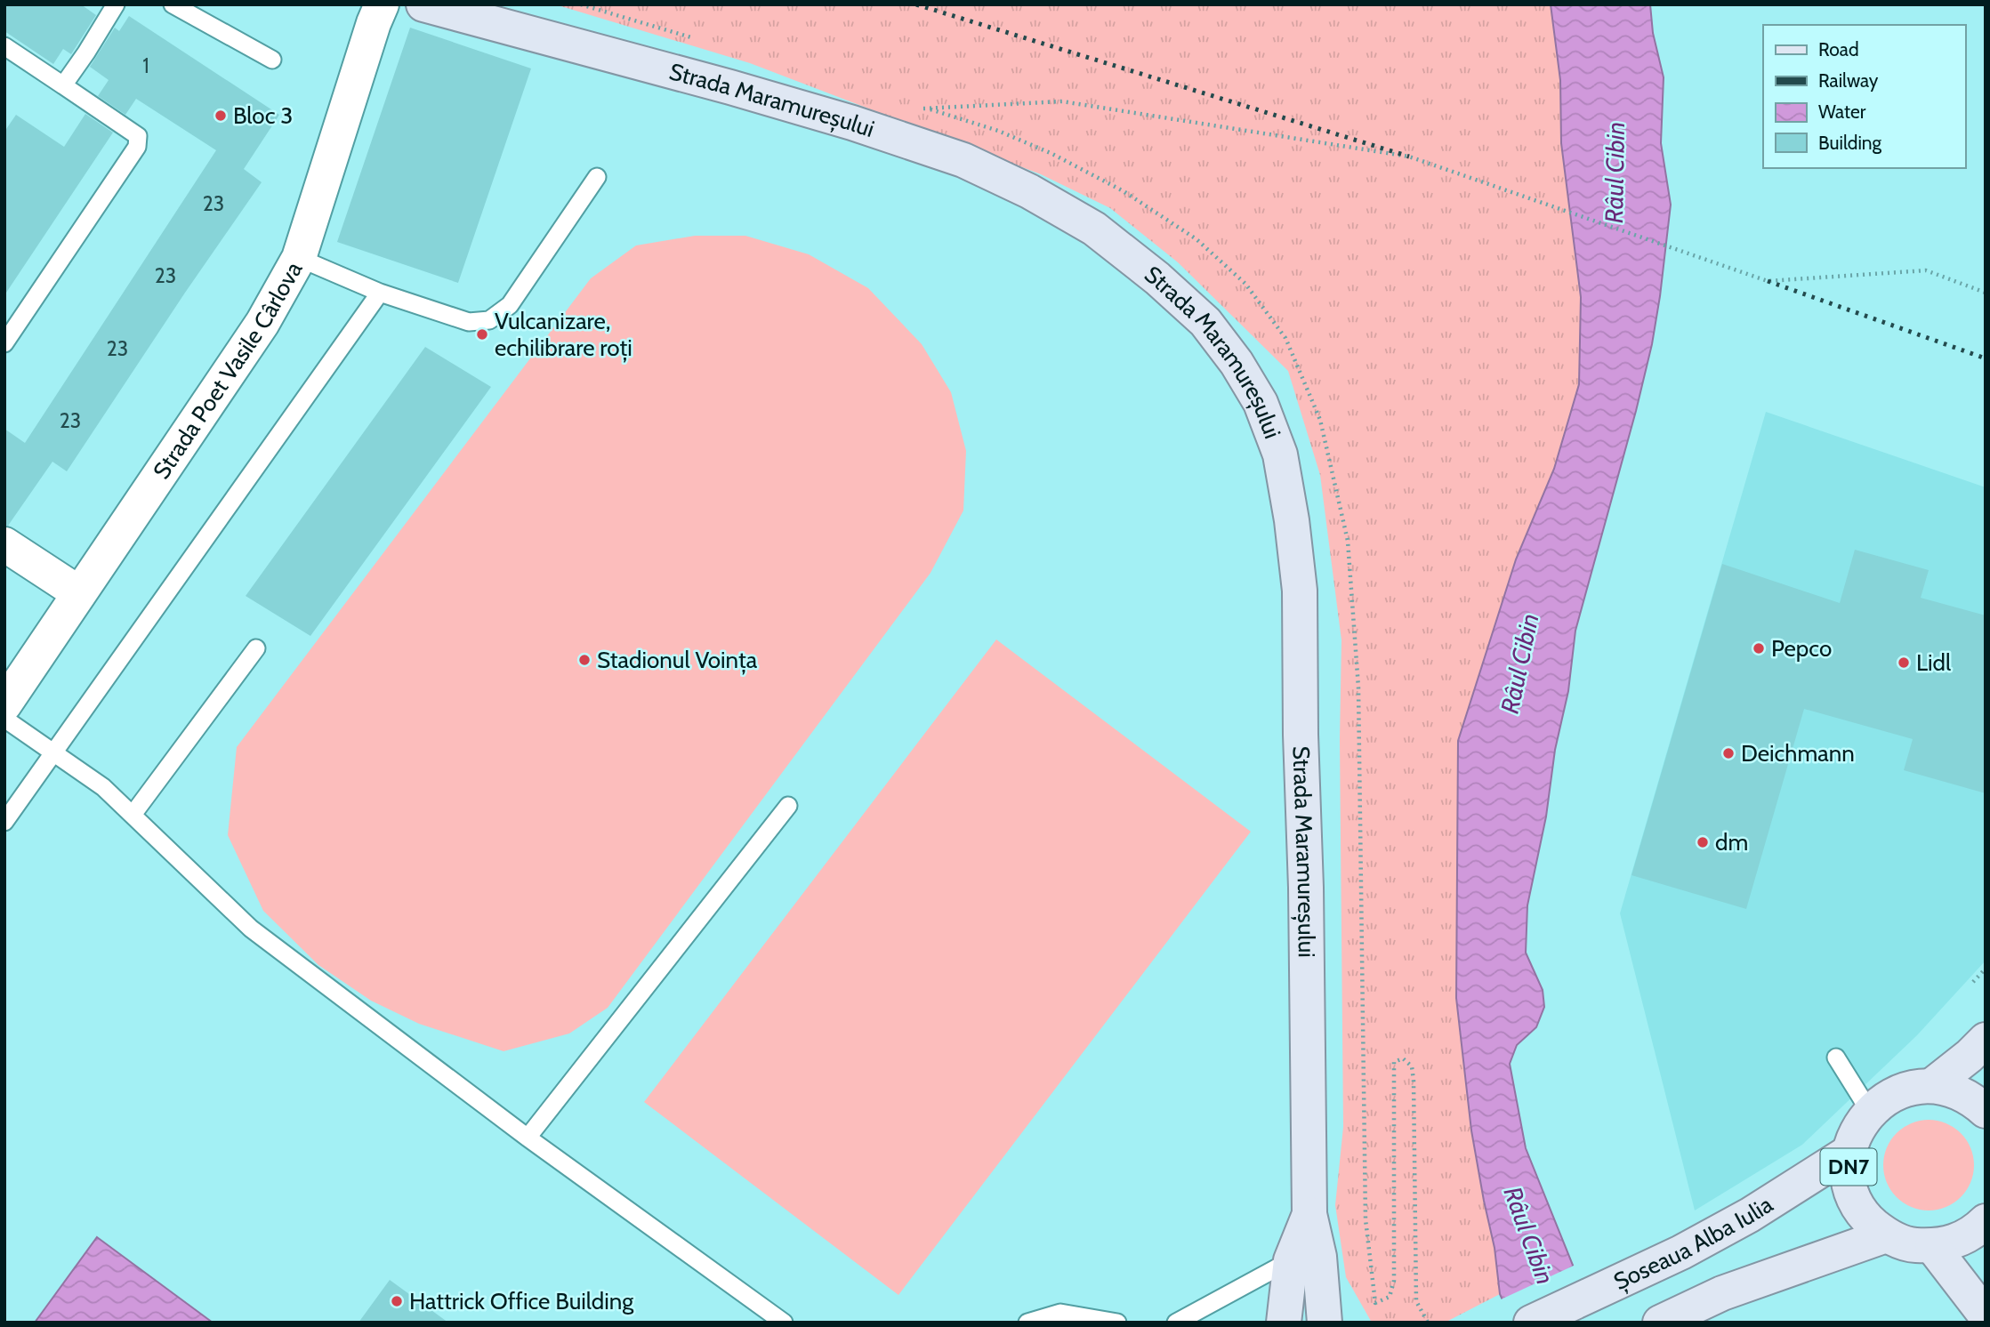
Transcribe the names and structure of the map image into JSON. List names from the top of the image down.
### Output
{
  "streets": {
    "main road": ["Strada Maramureșului", "DN7", "Șoseaua Alba Iulia"],
    "street": ["Strada Poet Vasile Cârlova"]
  },
  "crossings": [
    ["DN7", "Șoseaua Alba Iulia"]
  ],
  "water": ["Râul Cibin"],
  "places": [
    "Bloc 3",
    "Vulcanizare, echilibrare roți",
    "Pepco",
    "Stadionul Voința",
    "Lidl",
    "Deichmann",
    "dm",
    "Hattrick Office Building"
  ],
  "house_numbers": [
    "1",
    "23",
    "23",
    "23",
    "23"
  ],
  "legend": [
    "Road",
    "Railway",
    "Water",
    "Building"
  ]
}
